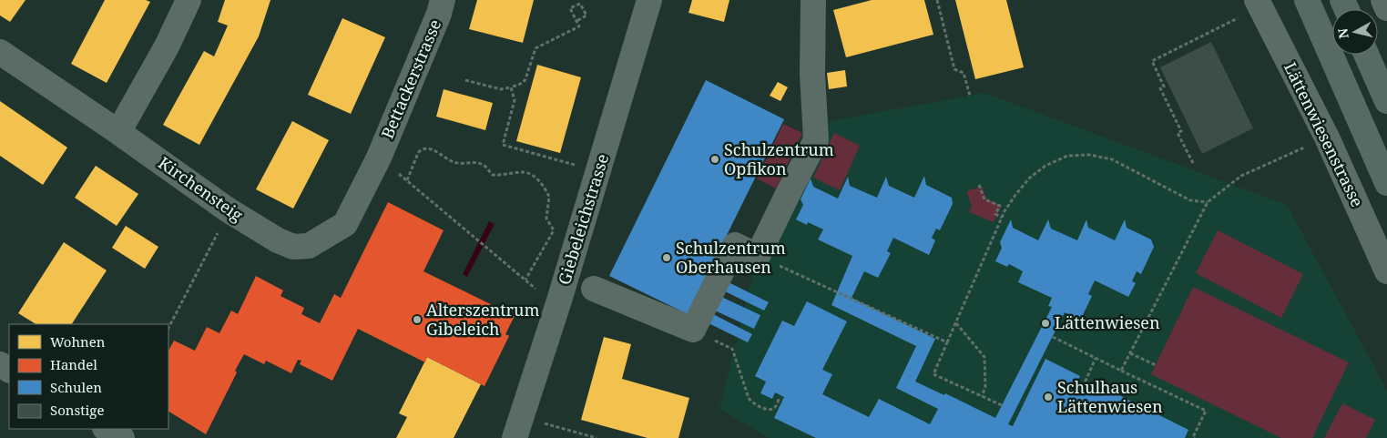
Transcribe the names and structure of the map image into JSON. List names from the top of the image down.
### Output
{
  "streets": {
    "street": [
      "Bettackerstrasse",
      "Lättenwiesenstrasse",
      "Kirchensteig",
      "Giebeleichstrasse"
    ]
  },
  "crossings": [
    ["Bettackerstrasse", "Kirchensteig"]
  ],
  "places": [
    "Schulzentrum Opfikon",
    "Schulzentrum Oberhausen",
    "Alterszentrum Gibeleich",
    "Lättenwiesen",
    "Schulhaus Lättenwiesen"
  ],
  "legend": [
    "Wohnen",
    "Handel",
    "Schulen",
    "Sonstige"
  ],
  "north": "left"
}
